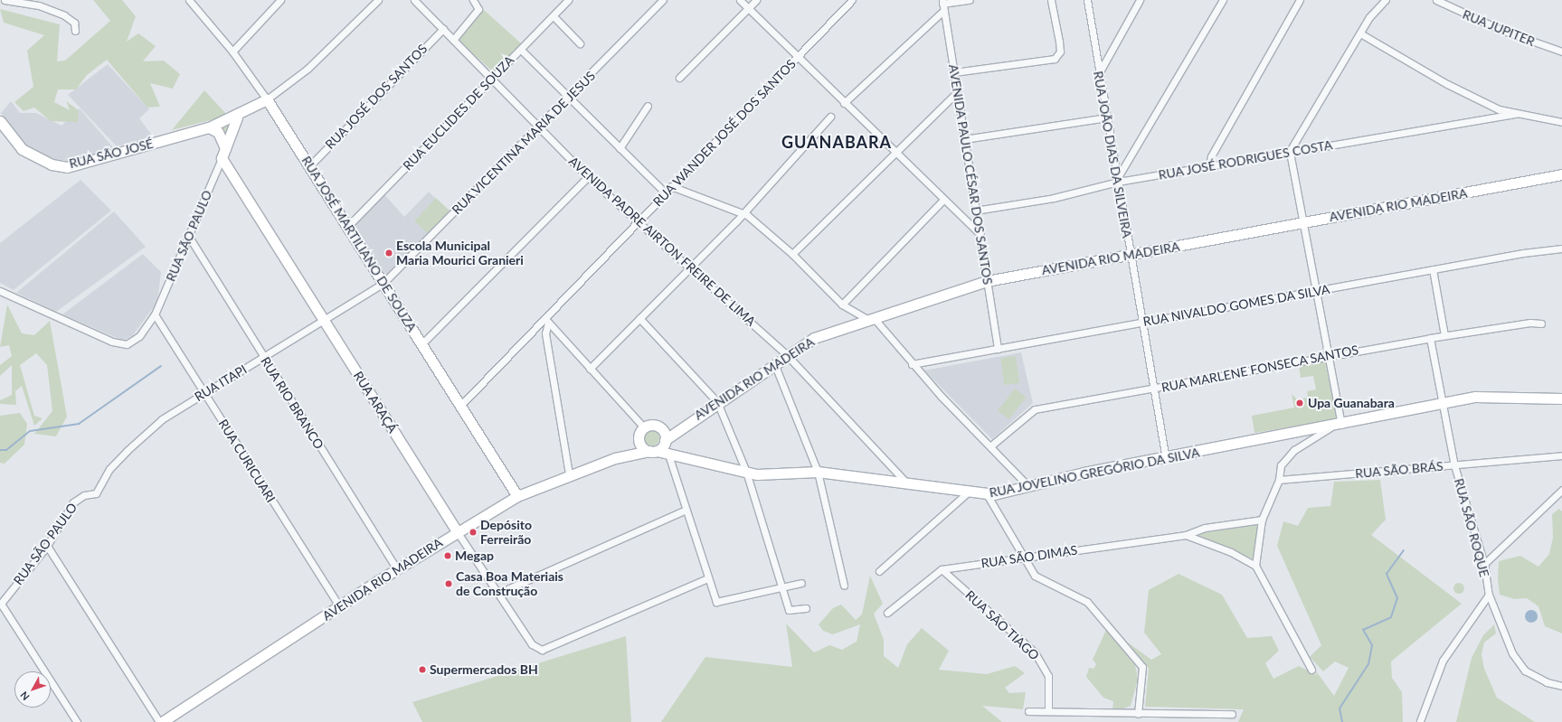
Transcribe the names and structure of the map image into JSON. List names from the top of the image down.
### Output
{
  "streets": {
    "street": [
      "RUA JUPITER",
      "RUA JOSÉ DOS SANTOS",
      "RUA EUCLIDES DE SOUZA",
      "RUA WANDER JOSÉ DOS SANTOS",
      "RUA VICENTINA MARIA DE JESUS",
      "RUA SÃO JOSÉ",
      "RUA JOÃO DIAS DA SILVEIRA",
      "RUA JOSÉ RODRIGUES COSTA",
      "AVENIDA PAULO CÉSAR DOS SANTOS",
      "AVENIDA RIO MADEIRA",
      "RUA SÃO PAULO",
      "AVENIDA PADRE AIRTON FREIRE DE LIMA",
      "RUA JOSÉ MARTILIANO DE SOUZA",
      "RUA NIVALDO GOMES DA SILVA",
      "RUA MARLENE FONSECA SANTOS",
      "RUA ITAPI",
      "RUA ARAÇÁ",
      "RUA RIO BRANCO",
      "RUA CURICUARI",
      "RUA SÃO BRÁS",
      "RUA JOVELINO GREGÓRIO DA SILVA",
      "RUA SÃO ROQUE",
      "RUA SÃO DIMAS",
      "RUA SÃO TIAGO"
    ]
  },
  "crossings": [
    ["RUA JOSÉ DOS SANTOS", "AVENIDA PADRE AIRTON FREIRE DE LIMA"],
    ["RUA JOSÉ DOS SANTOS", "RUA JOSÉ MARTILIANO DE SOUZA"],
    ["RUA EUCLIDES DE SOUZA", "AVENIDA PADRE AIRTON FREIRE DE LIMA"],
    ["RUA EUCLIDES DE SOUZA", "RUA JOSÉ MARTILIANO DE SOUZA"],
    ["RUA WANDER JOSÉ DOS SANTOS", "AVENIDA PADRE AIRTON FREIRE DE LIMA"],
    ["RUA WANDER JOSÉ DOS SANTOS", "RUA JOSÉ MARTILIANO DE SOUZA"],
    ["RUA VICENTINA MARIA DE JESUS", "AVENIDA PADRE AIRTON FREIRE DE LIMA"],
    ["RUA VICENTINA MARIA DE JESUS", "RUA JOSÉ MARTILIANO DE SOUZA"],
    ["RUA VICENTINA MARIA DE JESUS", "RUA ITAPI"],
    ["RUA SÃO JOSÉ", "RUA SÃO PAULO"],
    ["RUA SÃO JOSÉ", "RUA JOSÉ MARTILIANO DE SOUZA"],
    ["RUA JOÃO DIAS DA SILVEIRA", "RUA JOSÉ RODRIGUES COSTA"],
    ["RUA JOÃO DIAS DA SILVEIRA", "AVENIDA RIO MADEIRA"],
    ["RUA JOÃO DIAS DA SILVEIRA", "RUA NIVALDO GOMES DA SILVA"],
    ["RUA JOÃO DIAS DA SILVEIRA", "RUA MARLENE FONSECA SANTOS"],
    ["RUA JOÃO DIAS DA SILVEIRA", "RUA JOVELINO GREGÓRIO DA SILVA"],
    ["RUA JOSÉ RODRIGUES COSTA", "AVENIDA PAULO CÉSAR DOS SANTOS"],
    ["AVENIDA PAULO CÉSAR DOS SANTOS", "AVENIDA RIO MADEIRA"],
    ["AVENIDA PAULO CÉSAR DOS SANTOS", "RUA NIVALDO GOMES DA SILVA"],
    ["AVENIDA RIO MADEIRA", "AVENIDA PADRE AIRTON FREIRE DE LIMA"],
    ["AVENIDA RIO MADEIRA", "RUA JOSÉ MARTILIANO DE SOUZA"],
    ["AVENIDA RIO MADEIRA", "RUA ARAÇÁ"],
    ["AVENIDA RIO MADEIRA", "RUA RIO BRANCO"],
    ["AVENIDA RIO MADEIRA", "RUA CURICUARI"],
    ["AVENIDA RIO MADEIRA", "RUA JOVELINO GREGÓRIO DA SILVA"],
    ["RUA SÃO PAULO", "RUA ITAPI"],
    ["RUA SÃO PAULO", "RUA ARAÇÁ"],
    ["RUA SÃO PAULO", "RUA RIO BRANCO"],
    ["RUA SÃO PAULO", "RUA CURICUARI"],
    ["AVENIDA PADRE AIRTON FREIRE DE LIMA", "RUA JOVELINO GREGÓRIO DA SILVA"],
    ["RUA JOSÉ MARTILIANO DE SOUZA", "RUA ITAPI"],
    ["RUA MARLENE FONSECA SANTOS", "RUA SÃO ROQUE"],
    ["RUA ITAPI", "RUA ARAÇÁ"],
    ["RUA ITAPI", "RUA RIO BRANCO"],
    ["RUA ITAPI", "RUA CURICUARI"],
    ["RUA SÃO BRÁS", "RUA SÃO ROQUE"],
    ["RUA JOVELINO GREGÓRIO DA SILVA", "RUA SÃO ROQUE"],
    ["RUA SÃO DIMAS", "RUA SÃO TIAGO"]
  ],
  "districts": ["GUANABARA"],
  "places": [
    "Escola Municipal Maria Mourici Granieri",
    "Upa Guanabara",
    "Depósito Ferreirão",
    "Megap",
    "Casa Boa Materiais de Construção",
    "Supermercados BH"
  ],
  "north": "bottom left"
}
